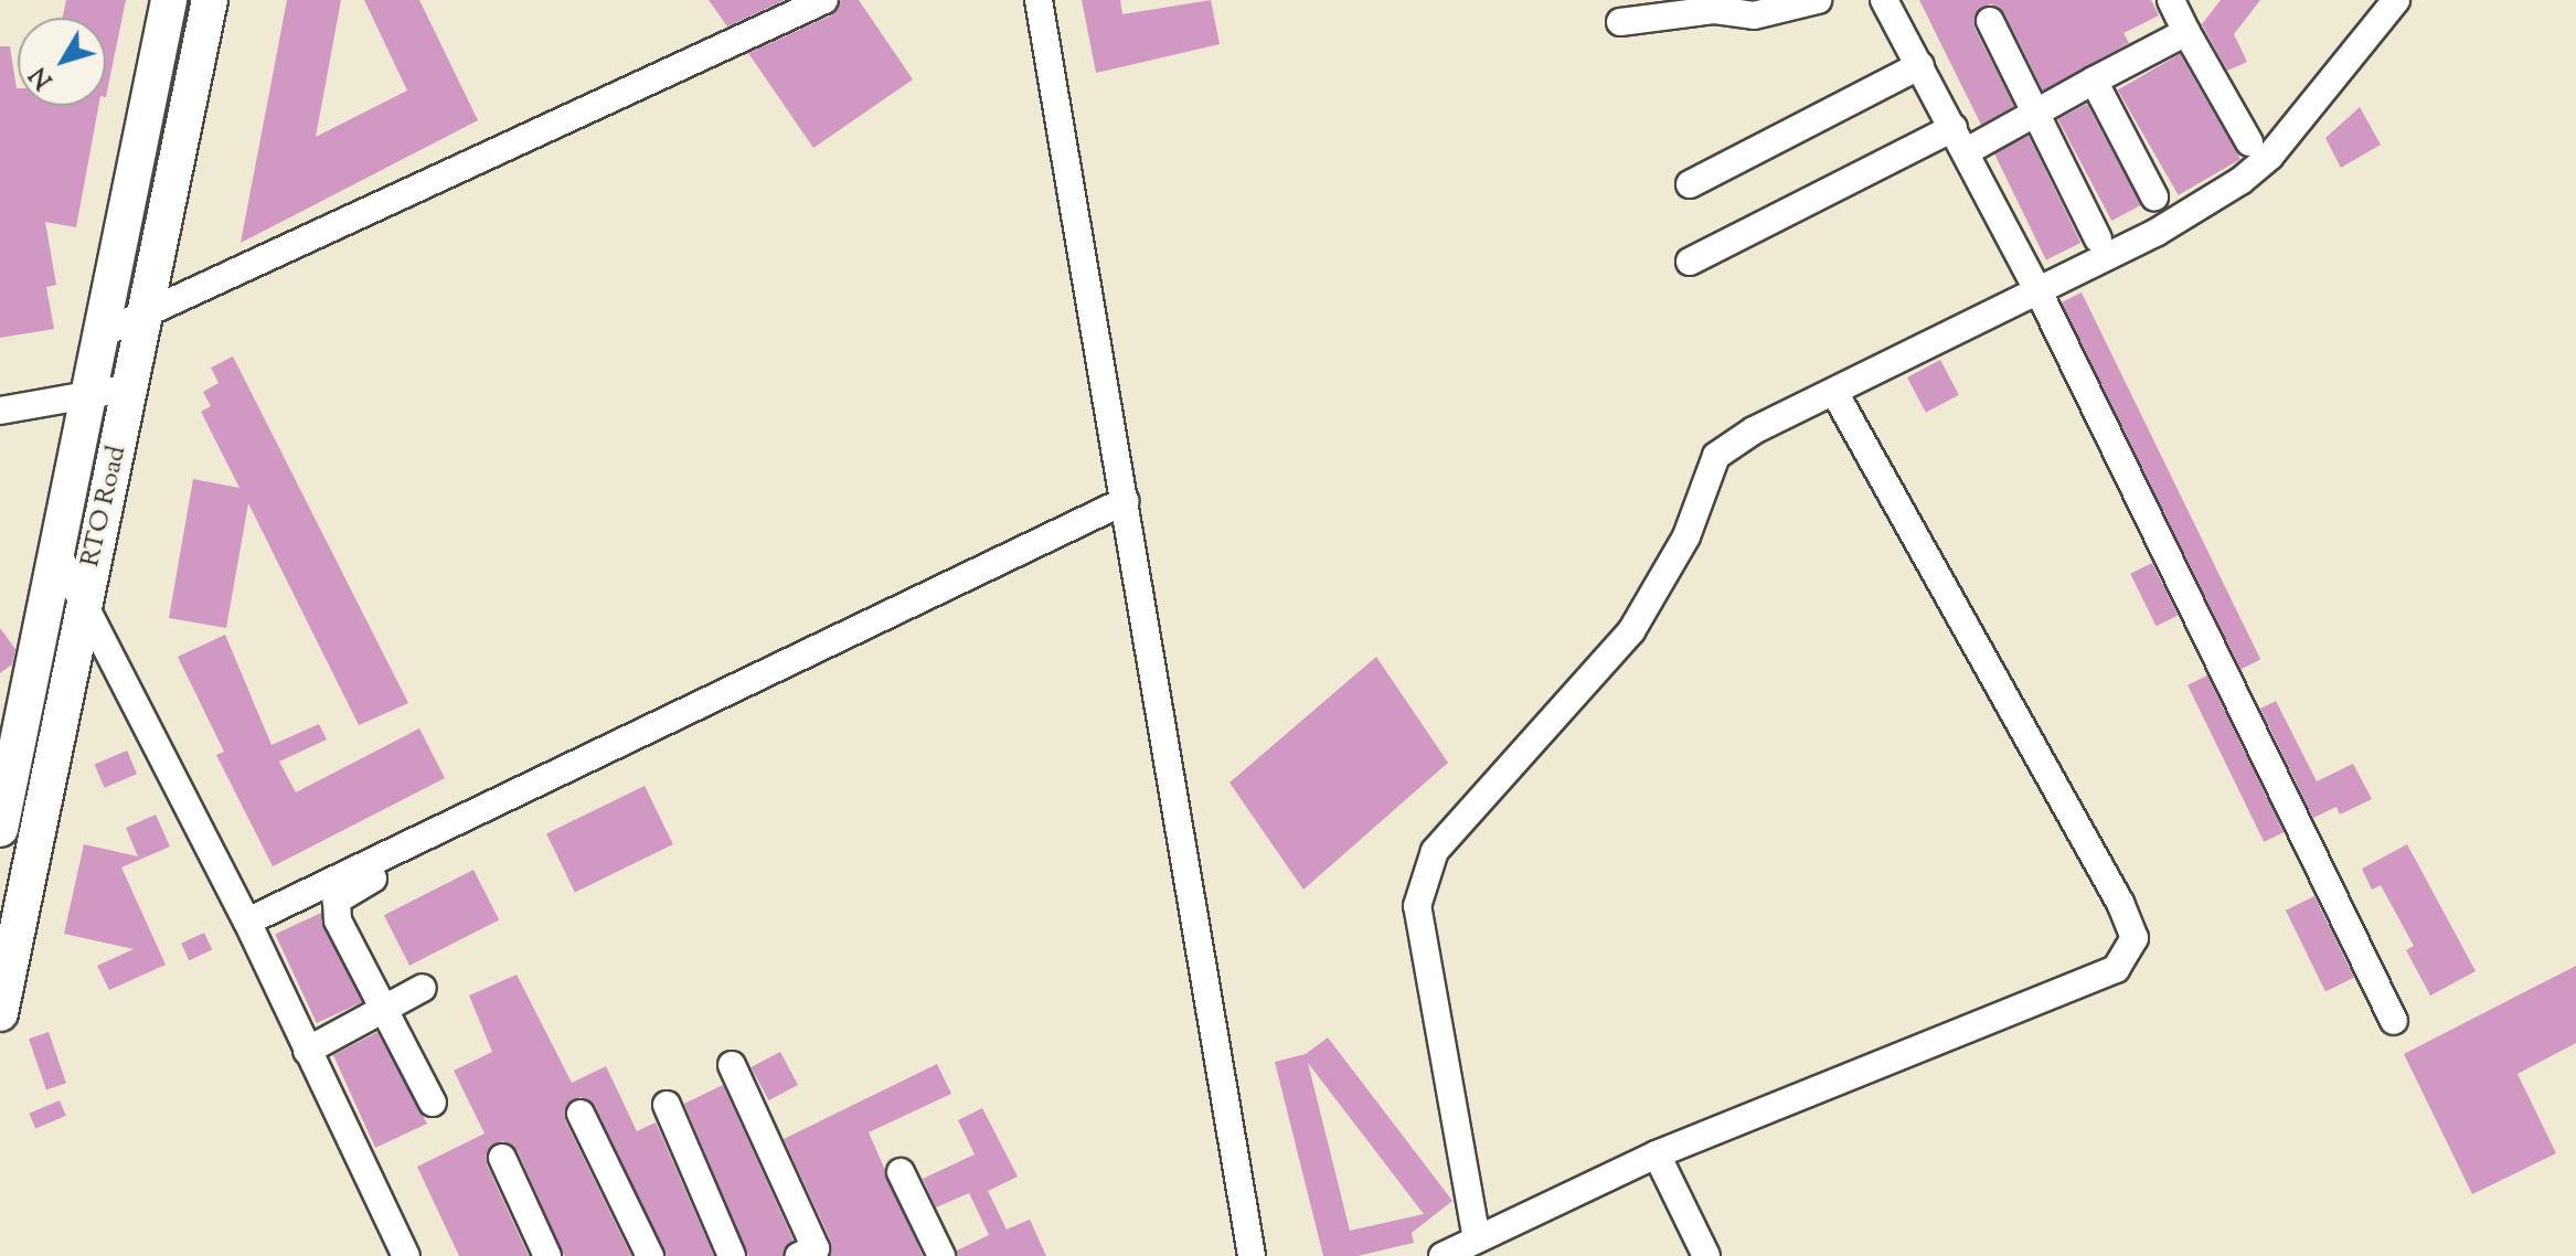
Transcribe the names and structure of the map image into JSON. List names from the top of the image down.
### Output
{
  "streets": {
    "street": ["RTO Road"]
  },
  "north": "bottom left"
}
